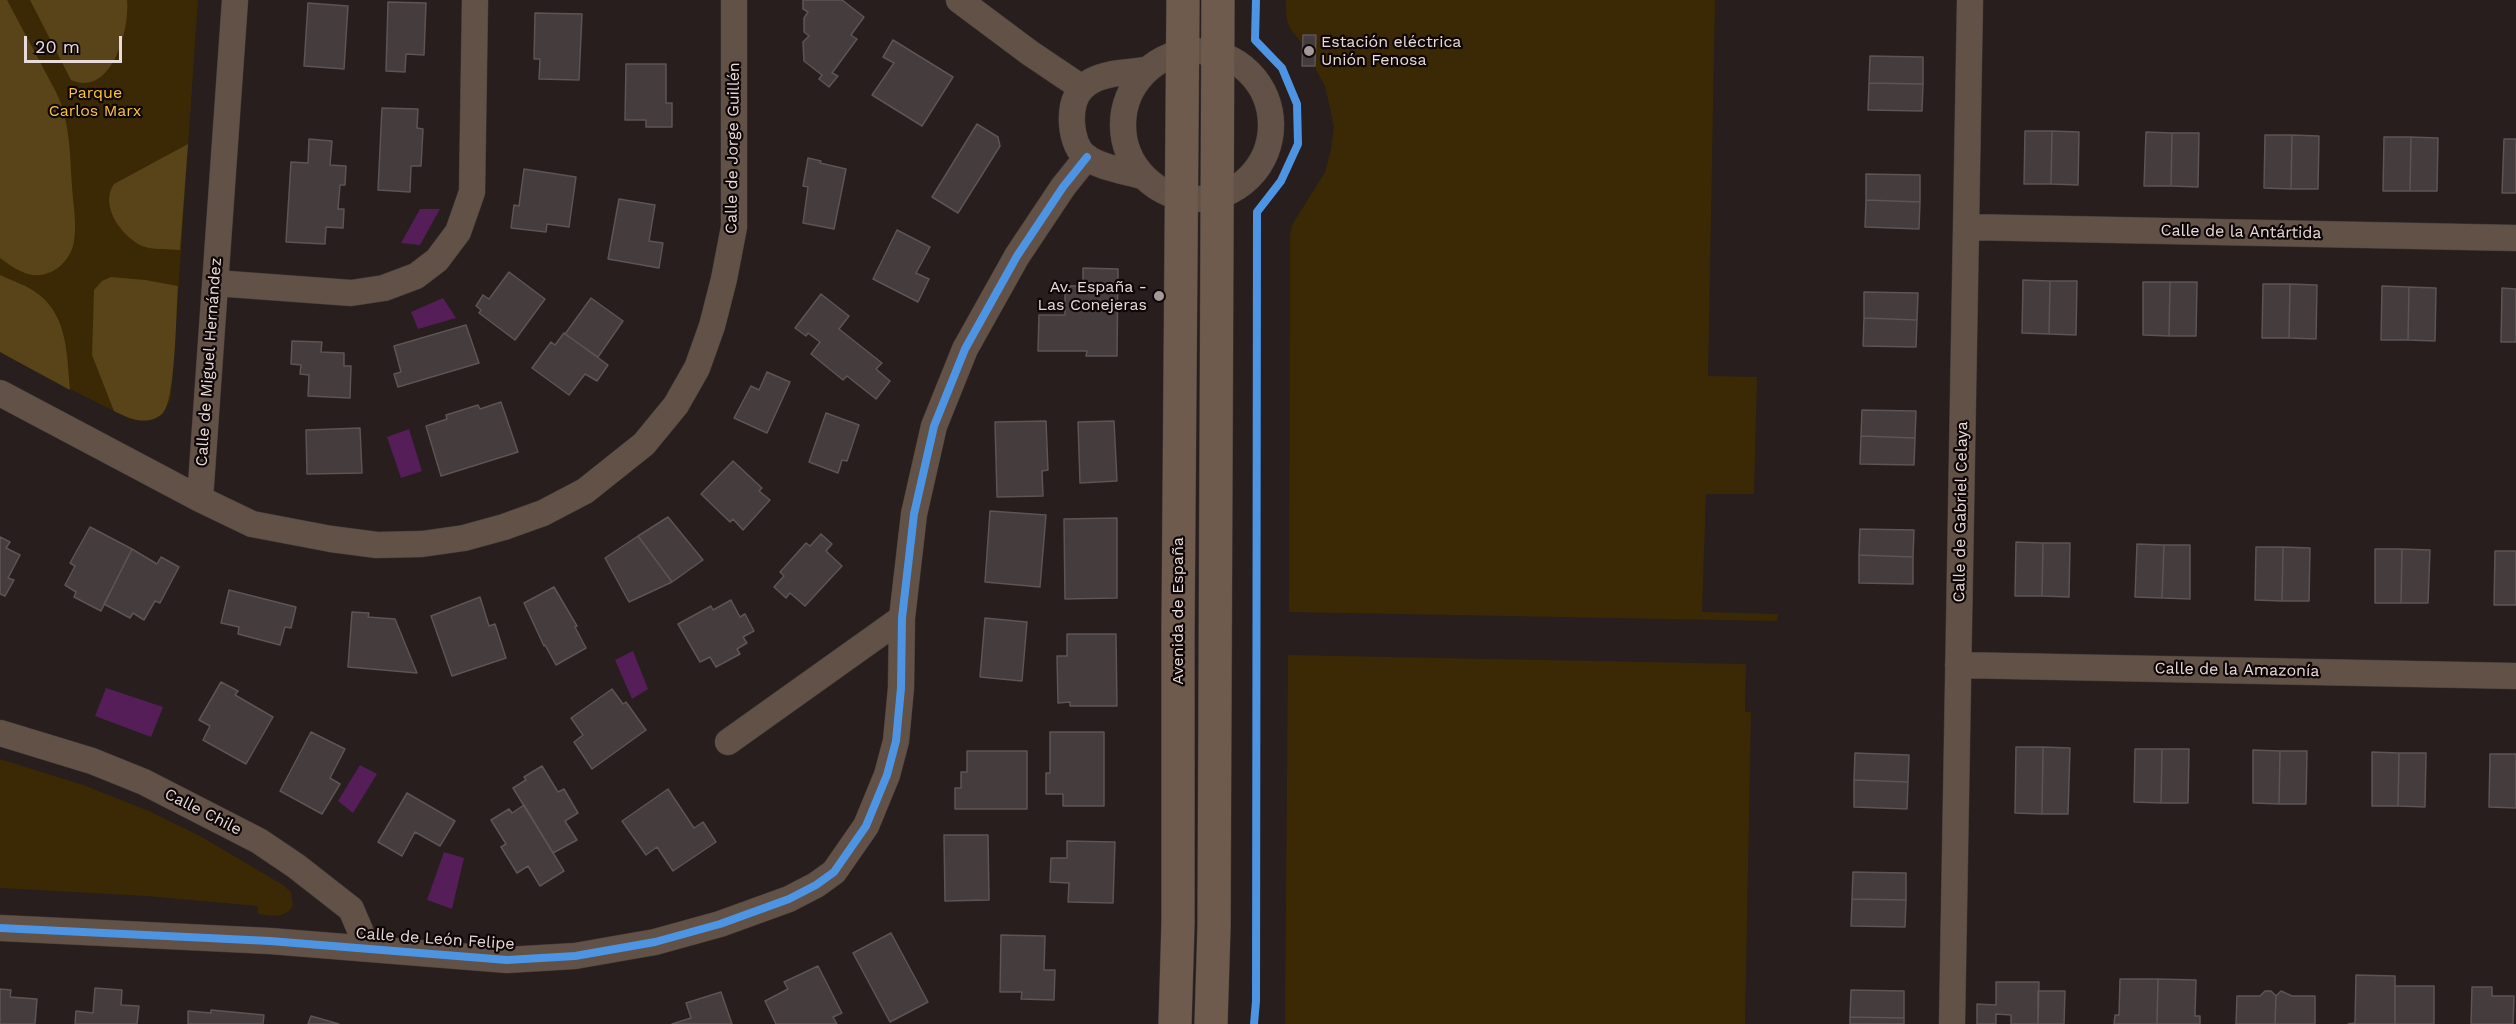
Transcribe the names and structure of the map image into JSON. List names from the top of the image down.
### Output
{
  "streets": {
    "street": [
      "Calle de Jorge Guillén",
      "Calle de la Antártida",
      "Calle de Miguel Hernández",
      "Calle de Gabriel Celaya",
      "Avenida de España",
      "Calle de la Amazonía",
      "Calle Chile",
      "Calle de León Felipe"
    ]
  },
  "crossings": [
    ["Calle de Jorge Guillén", "Calle de Miguel Hernández"],
    ["Calle de la Antártida", "Calle de Gabriel Celaya"],
    ["Calle de Gabriel Celaya", "Calle de la Amazonía"],
    ["Calle Chile", "Calle de León Felipe"]
  ],
  "parks": ["Parque Carlos Marx"],
  "places": ["Estación eléctrica Unión Fenosa", "Av. España - Las Conejeras"],
  "scale_bar": "20 m"
}
